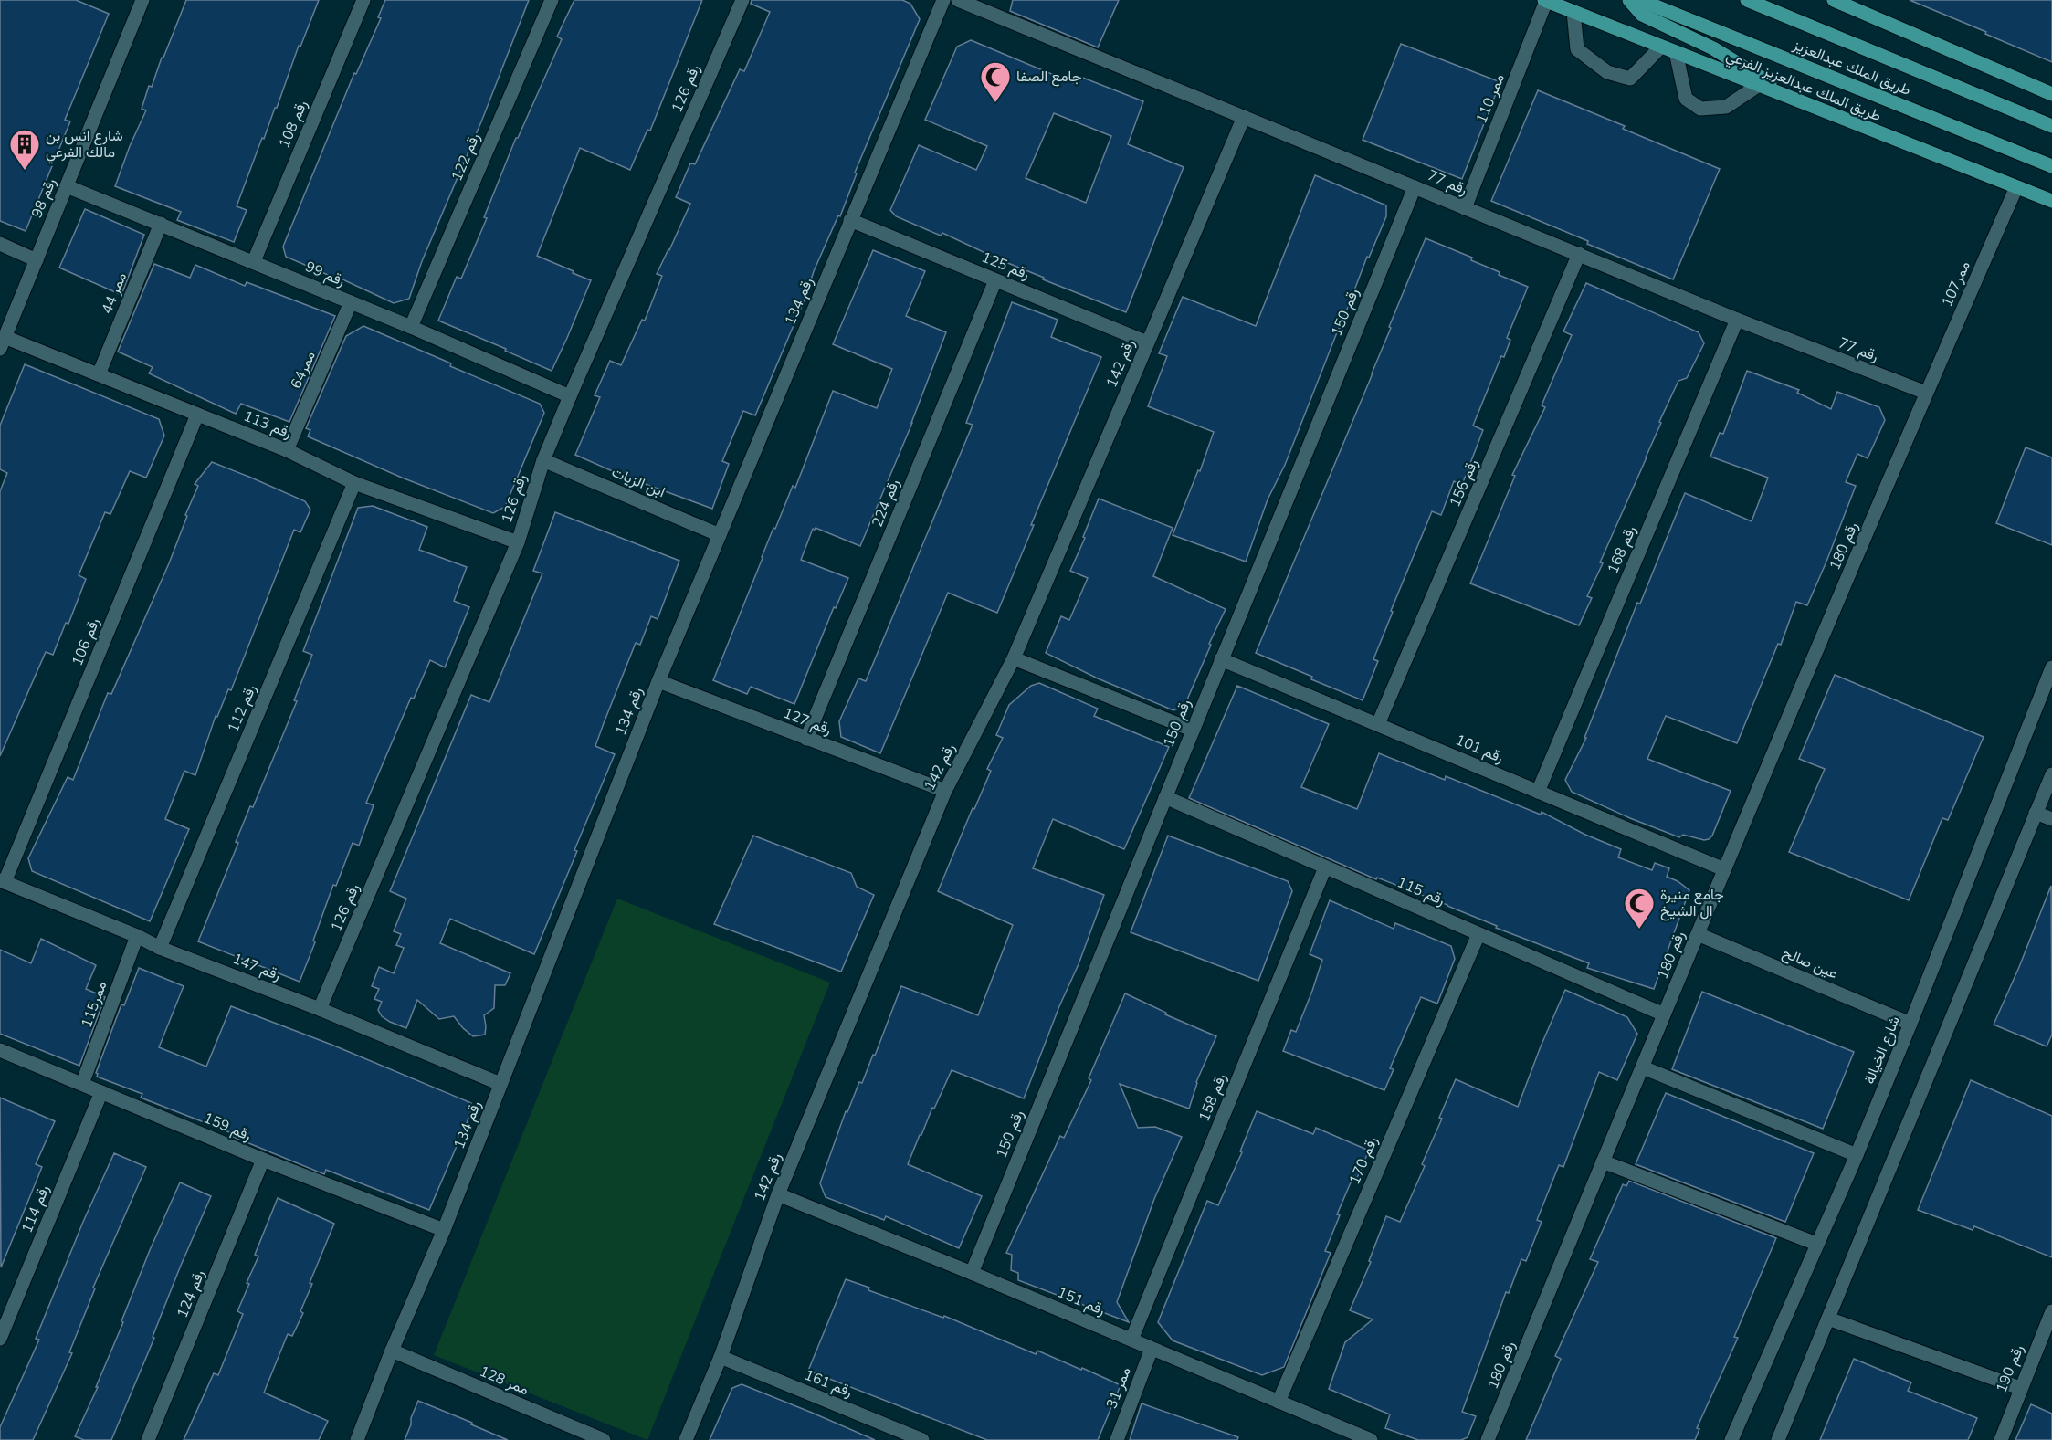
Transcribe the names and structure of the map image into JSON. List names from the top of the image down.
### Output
{
  "streets": {
    "main road": ["طريق الملك عبدالعزيز", "طريق الملك عبدالعزيز الفرعي"],
    "street": [
      "رقم 126",
      "110 ممر",
      "رقم 108",
      "رقم 122",
      "رقم 77",
      "رقم 98",
      "رقم 125",
      "رقم 99",
      "ممر107",
      "ممر 44",
      "رقم 134",
      "رقم 150",
      "رقم 142",
      "ممر64",
      "رقم 113",
      "ابن الزيات",
      "رقم 156",
      "رقم 224",
      "رقم 180",
      "رقم 168",
      "رقم 106",
      "رقم 112",
      "رقم 127",
      "رقم 101",
      "رقم 115",
      "عين صالح",
      "رقم 147",
      "ممر115",
      "شارع الخيالة",
      "رقم 158",
      "رقم 159",
      "رقم 170",
      "رقم 114",
      "رقم 124",
      "رقم 151",
      "رقم 190",
      "ممر 128",
      "رقم 161",
      "ممر 31"
    ]
  },
  "crossings": [
    ["طريق الملك عبدالعزيز الفرعي", "110 ممر"],
    ["طريق الملك عبدالعزيز الفرعي", "ممر107"],
    ["رقم 126", "رقم 99"],
    ["رقم 126", "رقم 113"],
    ["رقم 126", "ابن الزيات"],
    ["رقم 126", "رقم 147"],
    ["110 ممر", "رقم 77"],
    ["رقم 108", "رقم 99"],
    ["رقم 122", "رقم 99"],
    ["رقم 77", "ممر107"],
    ["رقم 77", "رقم 150"],
    ["رقم 77", "رقم 142"],
    ["رقم 77", "رقم 156"],
    ["رقم 77", "رقم 180"],
    ["رقم 77", "رقم 168"],
    ["رقم 98", "رقم 99"],
    ["رقم 98", "رقم 113"],
    ["رقم 125", "رقم 134"],
    ["رقم 125", "رقم 142"],
    ["رقم 125", "رقم 224"],
    ["رقم 99", "ممر 44"],
    ["رقم 99", "ممر64"],
    ["ممر107", "رقم 180"],
    ["ممر 44", "رقم 113"],
    ["رقم 134", "ابن الزيات"],
    ["رقم 134", "رقم 127"],
    ["رقم 134", "رقم 147"],
    ["رقم 134", "رقم 159"],
    ["رقم 134", "ممر 128"],
    ["رقم 150", "رقم 101"],
    ["رقم 150", "رقم 115"],
    ["رقم 150", "رقم 151"],
    ["رقم 142", "رقم 127"],
    ["رقم 142", "رقم 151"],
    ["رقم 142", "رقم 161"],
    ["ممر64", "رقم 113"],
    ["رقم 113", "رقم 106"],
    ["رقم 113", "رقم 112"],
    ["رقم 156", "رقم 101"],
    ["رقم 224", "رقم 127"],
    ["رقم 180", "رقم 101"],
    ["رقم 180", "رقم 115"],
    ["رقم 180", "عين صالح"],
    ["رقم 168", "رقم 101"],
    ["رقم 106", "رقم 147"],
    ["رقم 112", "رقم 147"],
    ["رقم 115", "رقم 158"],
    ["رقم 115", "رقم 170"],
    ["عين صالح", "شارع الخيالة"],
    ["رقم 147", "ممر115"],
    ["ممر115", "رقم 159"],
    ["رقم 158", "رقم 151"],
    ["رقم 159", "رقم 114"],
    ["رقم 159", "رقم 124"],
    ["رقم 170", "رقم 151"],
    ["رقم 151", "ممر 31"]
  ],
  "places": {
    "mosque": ["جامع الصفا", "جامع منيرة ال الشيخ"],
    "building": ["شارع انس بن مالك الفرعي"]
  }
}
